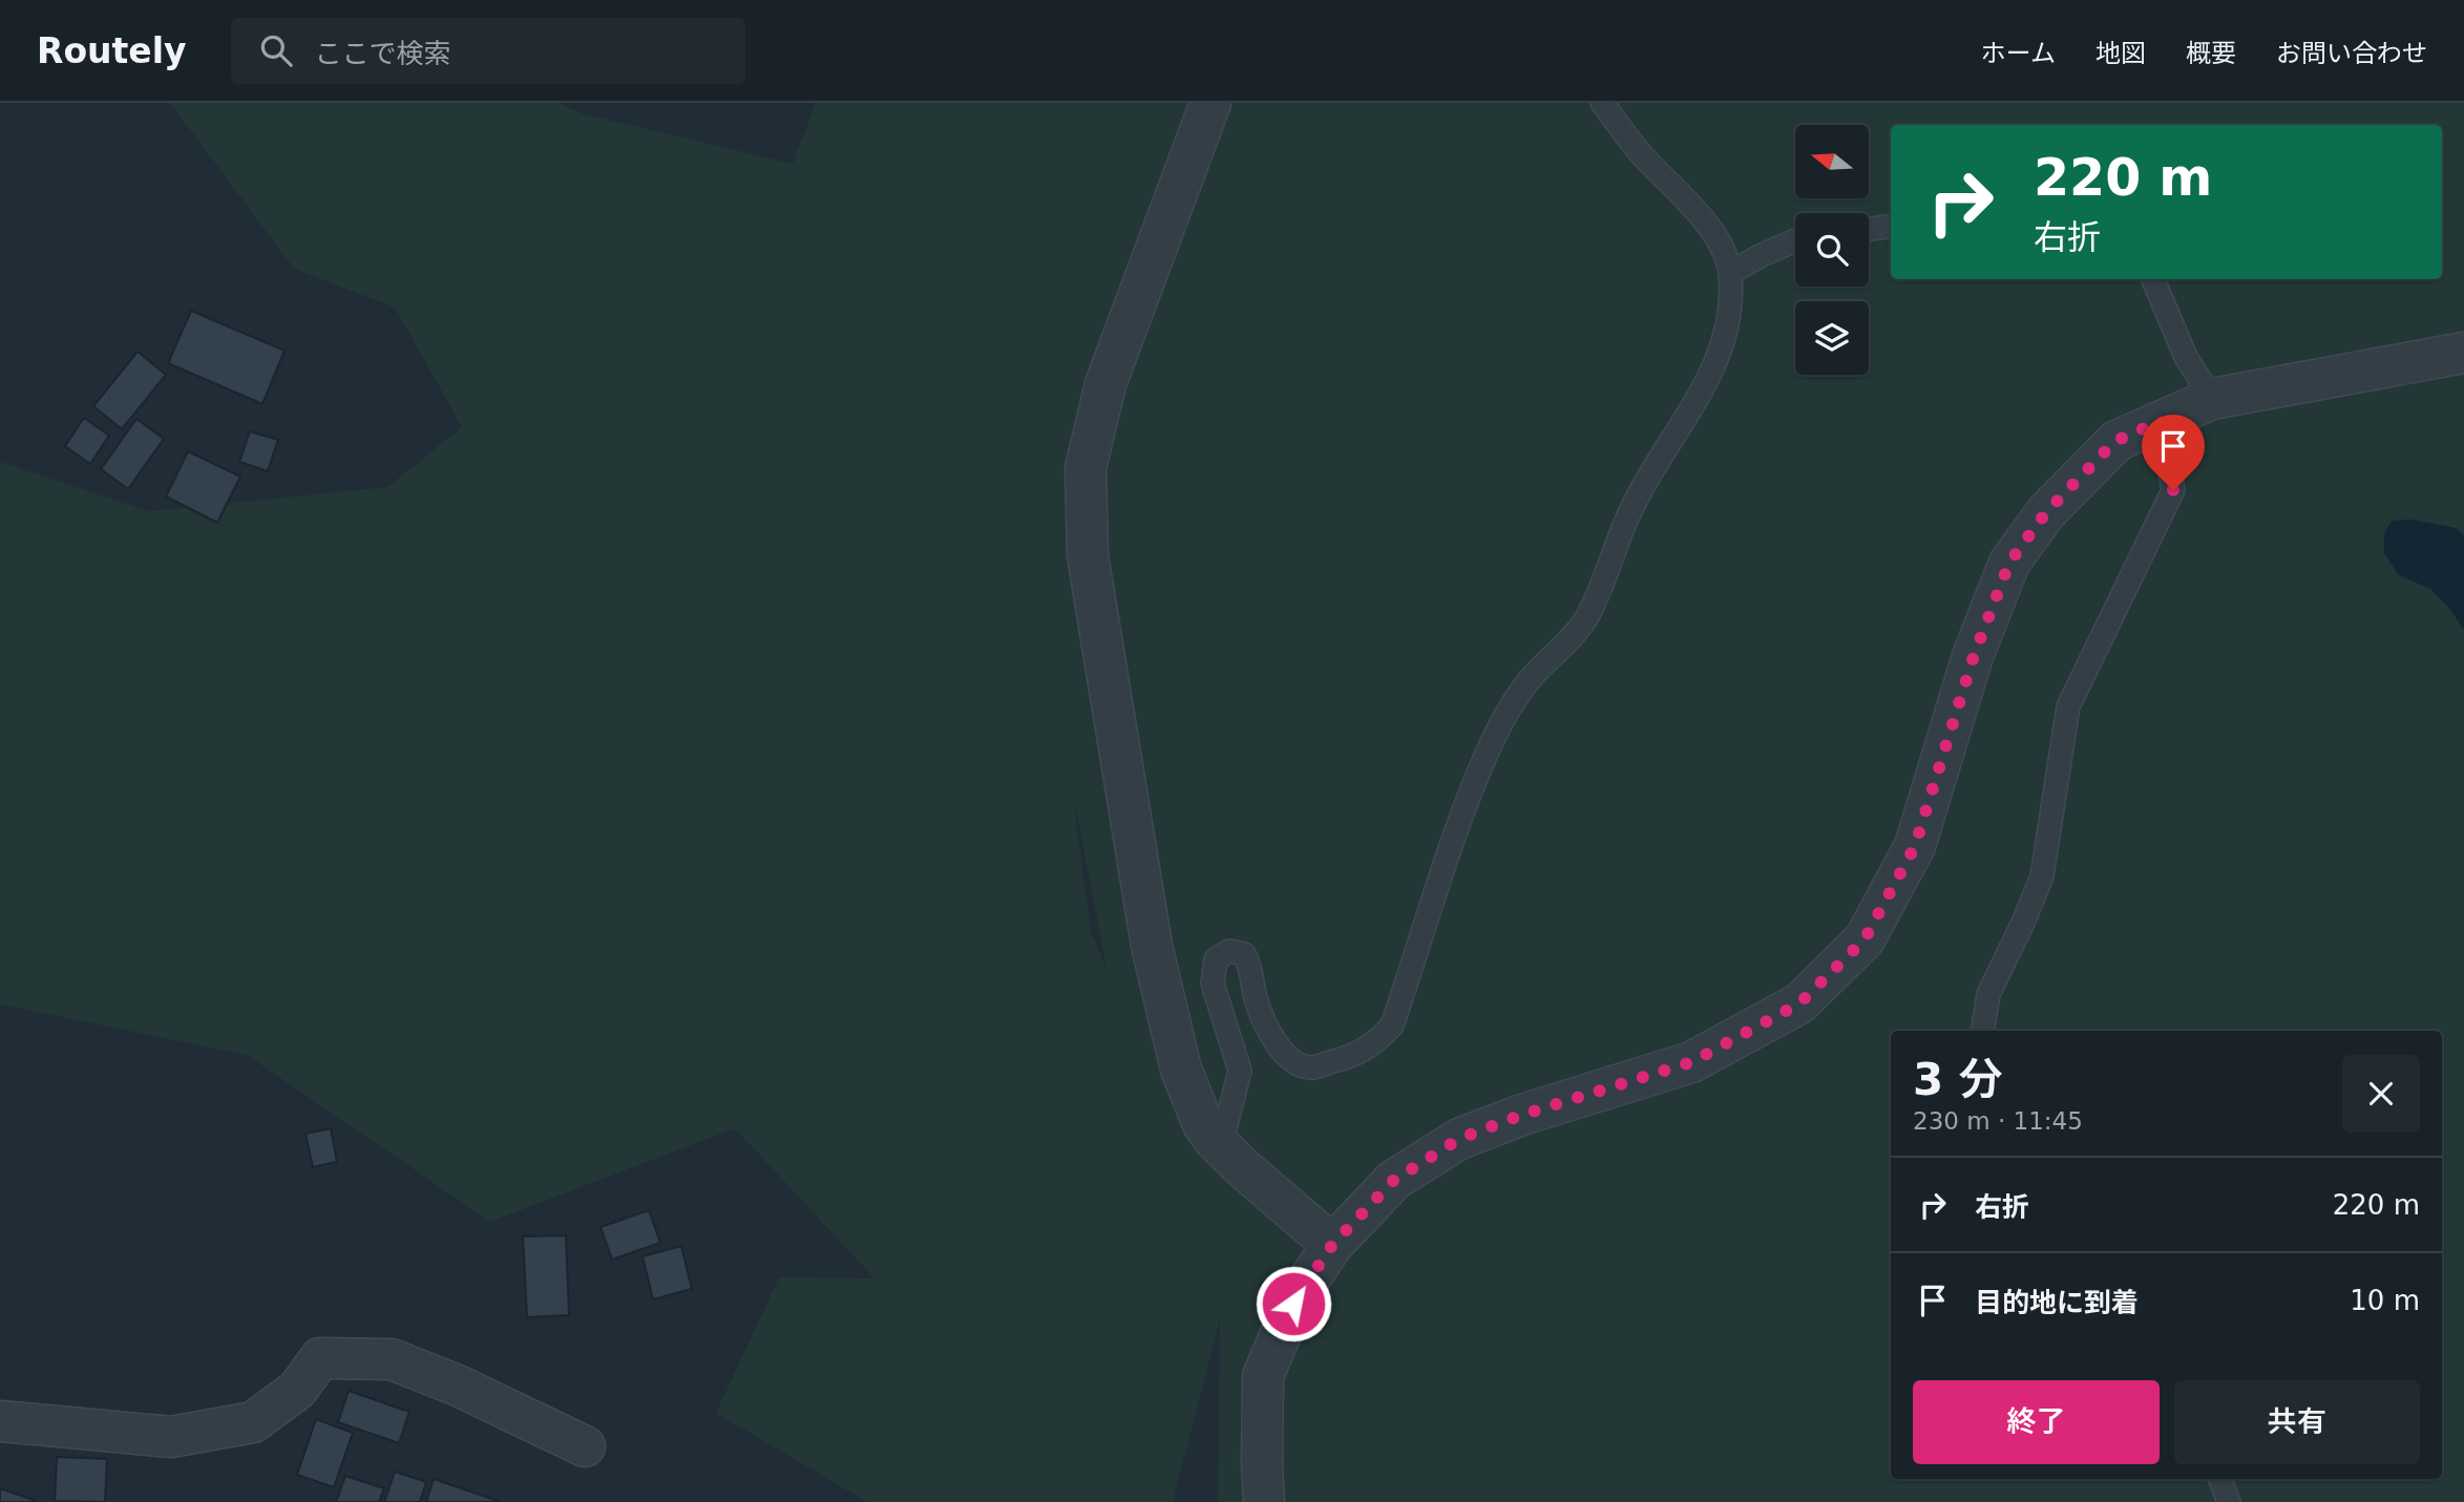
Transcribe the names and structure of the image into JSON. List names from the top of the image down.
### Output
{
  "north": "left",
  "page": {
    "header": "Routely",
    "search": "ここで検索",
    "nav": [
      "ホーム",
      "地図",
      "概要",
      "お問い合わせ"
    ],
    "turn": ["220 m", "右折"],
    "heading": ["3 分", "230 m · 11:45"],
    "list": [
      {
        "name": "右折",
        "value": "220 m"
      },
      {
        "name": "目的地に到着",
        "value": "10 m"
      }
    ],
    "buttons": ["終了", "共有"]
  }
}
